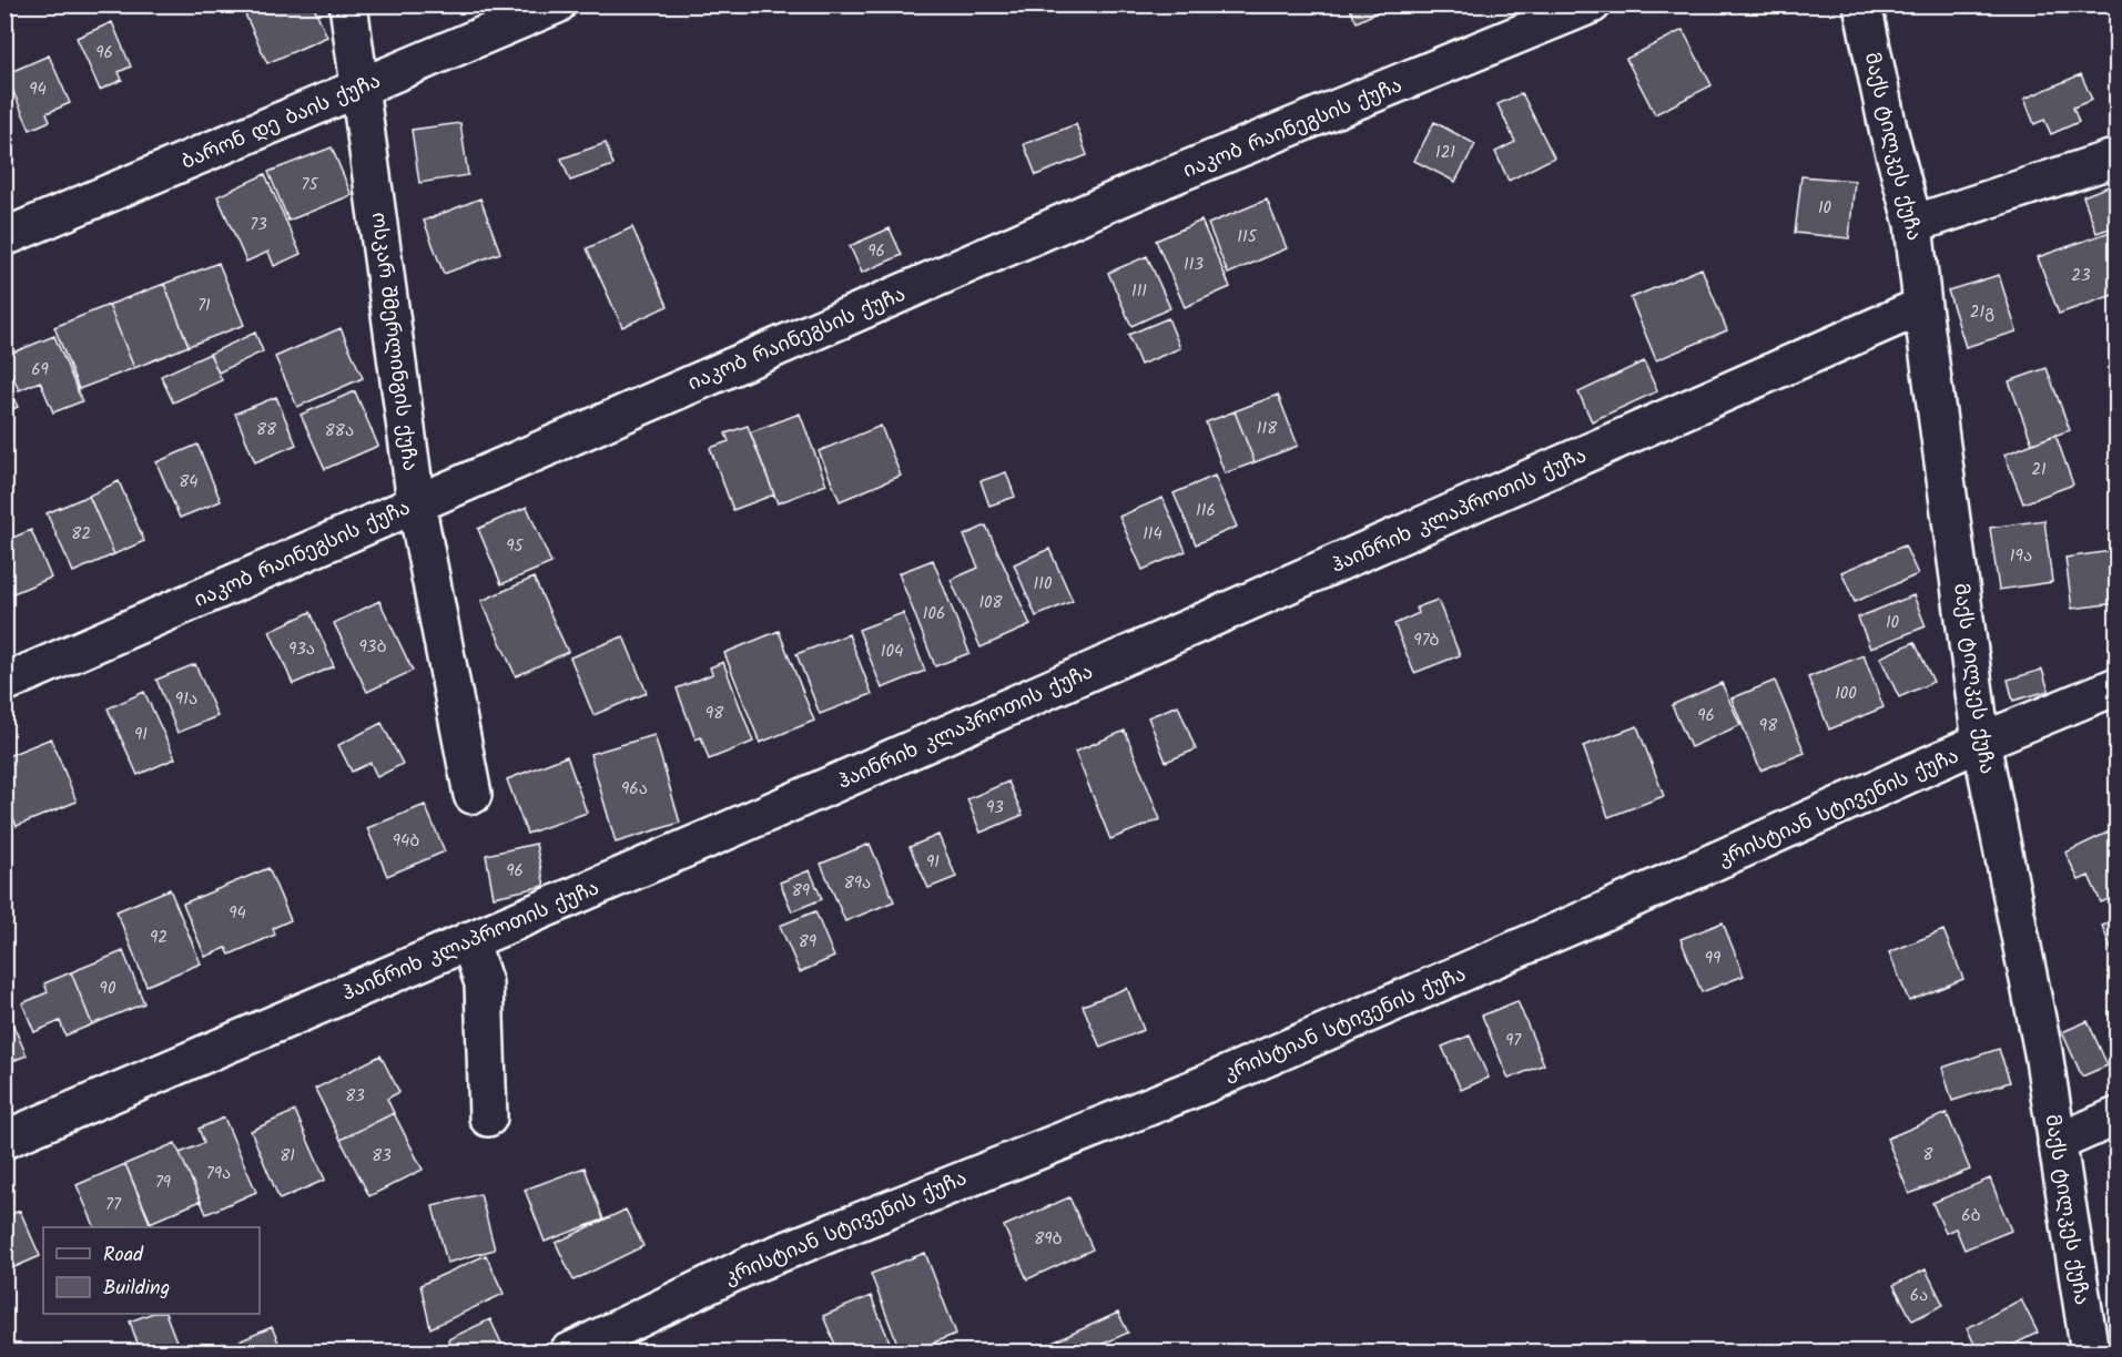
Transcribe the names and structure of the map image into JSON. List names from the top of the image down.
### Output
{
  "streets": {
    "street": [
      "ბარონ დე ბაის ქუჩა",
      "იაკობ რაინეგსის ქუჩა",
      "მაქს ტილკეს ქუჩა",
      "ოსკარ შმერლინგის ქუჩა",
      "ჰაინრიხ კლაპროთის ქუჩა",
      "კრისტიან სტივენის ქუჩა"
    ]
  },
  "crossings": [
    ["ბარონ დე ბაის ქუჩა", "ოსკარ შმერლინგის ქუჩა"],
    ["იაკობ რაინეგსის ქუჩა", "ოსკარ შმერლინგის ქუჩა"],
    ["მაქს ტილკეს ქუჩა", "ჰაინრიხ კლაპროთის ქუჩა"],
    ["მაქს ტილკეს ქუჩა", "კრისტიან სტივენის ქუჩა"]
  ],
  "house_numbers": [
    "96",
    "94",
    "121",
    "75",
    "10",
    "73",
    "115",
    "96",
    "113",
    "23",
    "111",
    "71",
    "21გ",
    "69",
    "118",
    "88",
    "88ა",
    "21",
    "84",
    "116",
    "82",
    "114",
    "95",
    "19ა",
    "110",
    "108",
    "106",
    "10",
    "97ბ",
    "93ბ",
    "93ა",
    "104",
    "100",
    "91ა",
    "98",
    "96",
    "98",
    "91",
    "96ა",
    "93",
    "94ბ",
    "91",
    "96",
    "89ა",
    "89",
    "94",
    "92",
    "89",
    "99",
    "90",
    "97",
    "83",
    "8",
    "81",
    "83",
    "79ა",
    "79",
    "77",
    "6ბ",
    "89ბ",
    "6ა"
  ],
  "legend": ["Road", "Building"]
}
